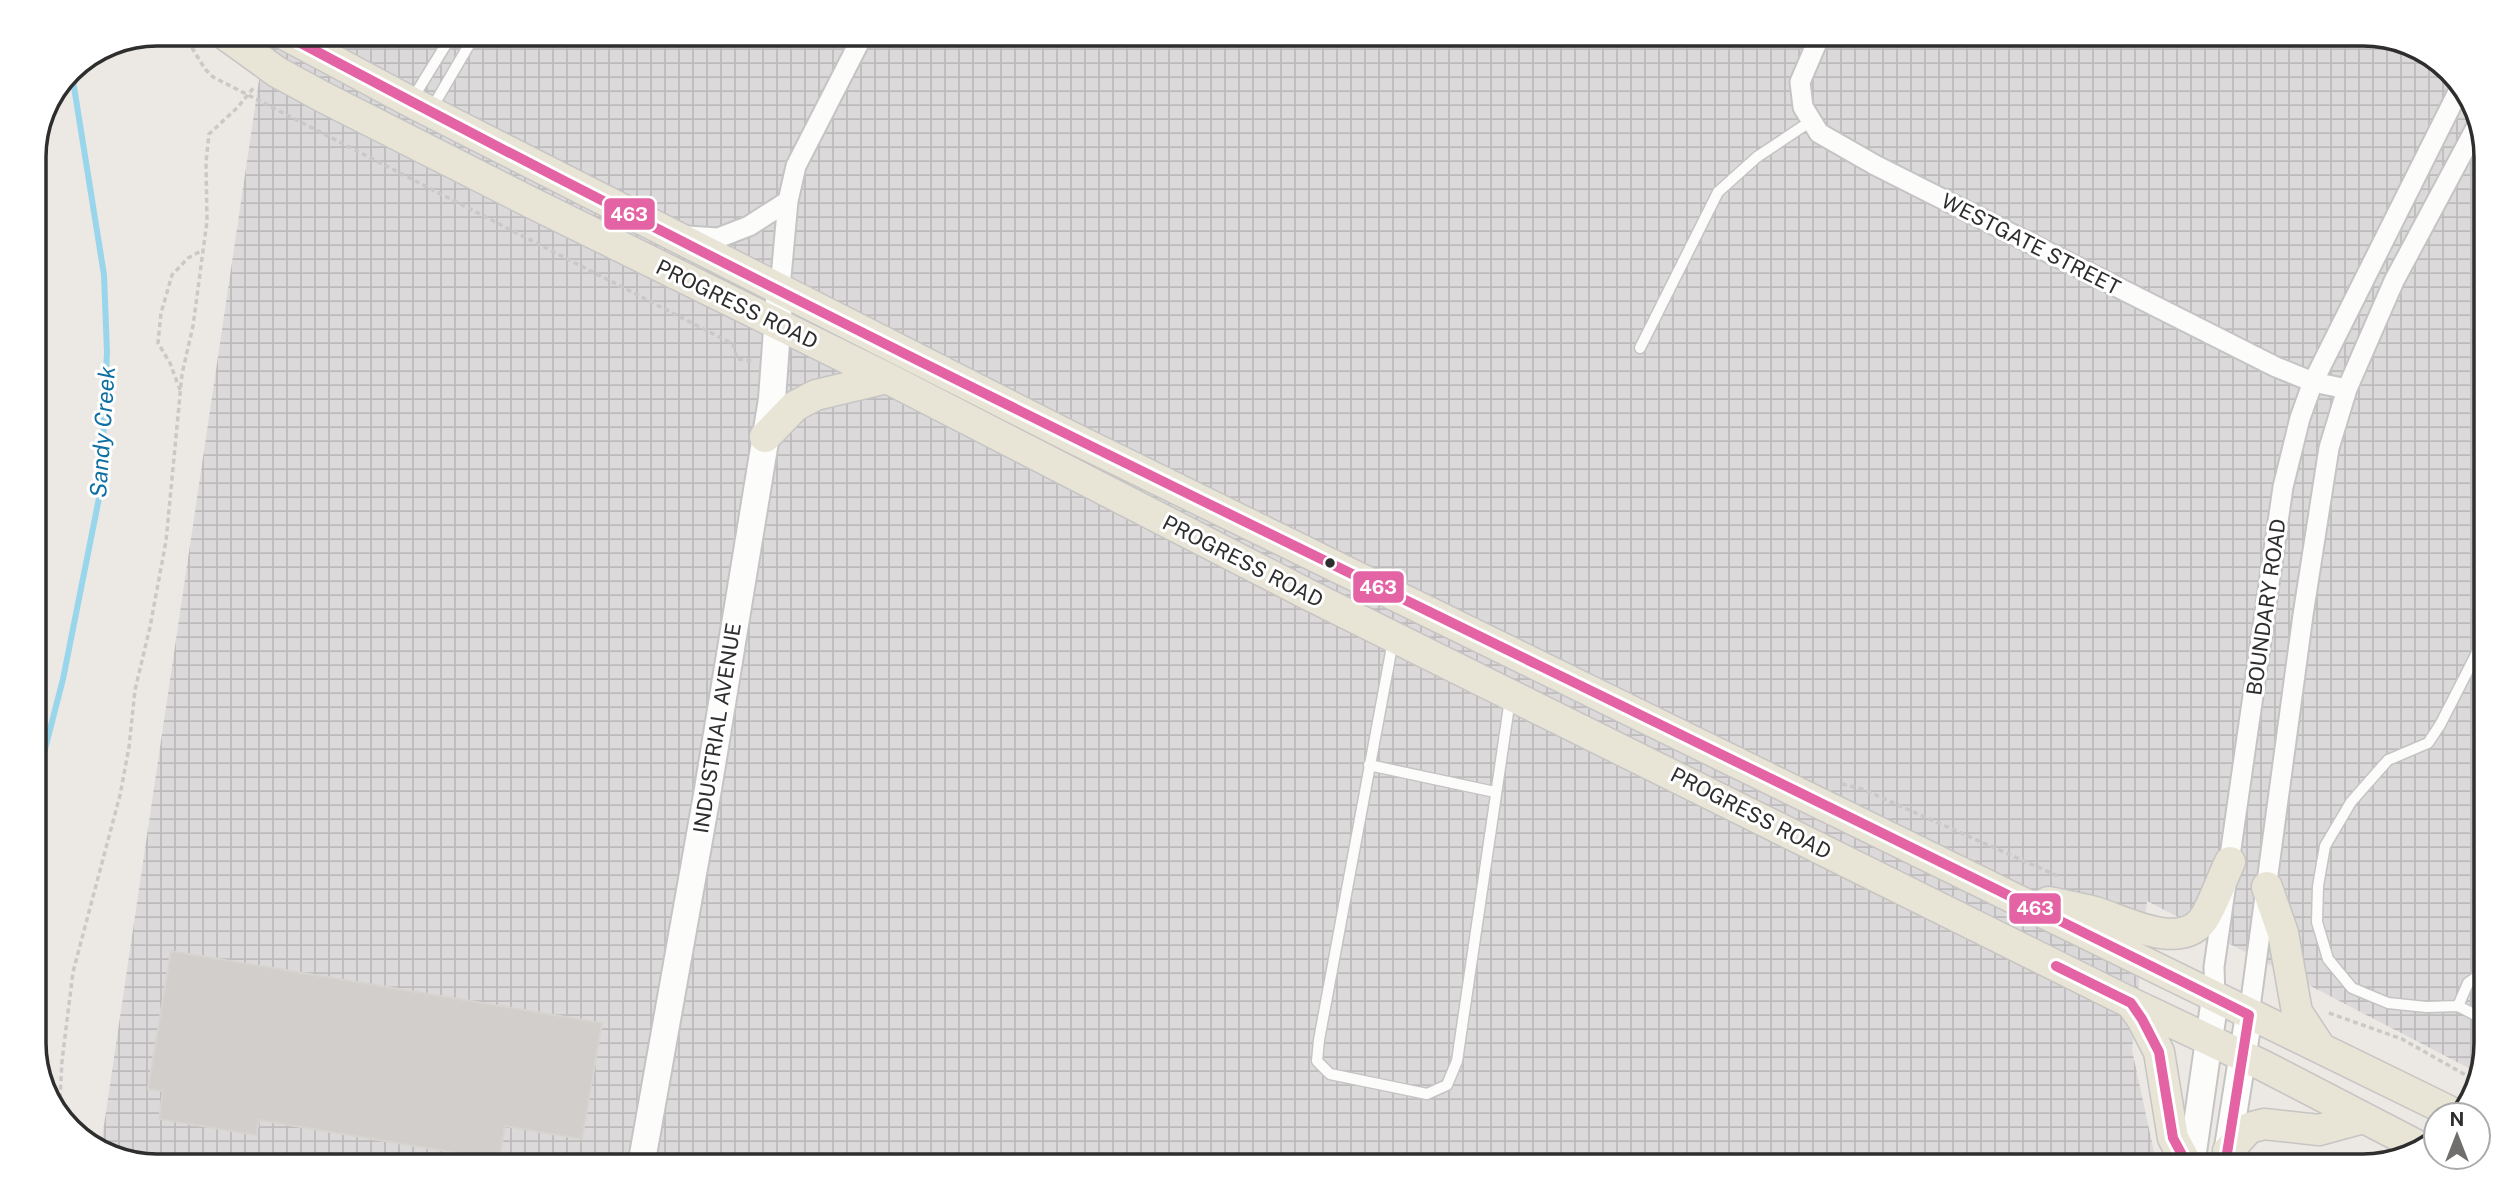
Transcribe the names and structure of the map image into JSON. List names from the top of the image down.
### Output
{
  "streets": {
    "main road": ["PROGRESS ROAD"],
    "street": ["WESTGATE STREET", "BOUNDARY ROAD", "INDUSTRIAL AVENUE"]
  },
  "crossings": [
    ["WESTGATE STREET", "BOUNDARY ROAD"],
    ["PROGRESS ROAD", "BOUNDARY ROAD"],
    ["PROGRESS ROAD", "INDUSTRIAL AVENUE"]
  ],
  "water": ["Sandy Creek"],
  "lines": ["transit line 463"],
  "north": "top"
}
